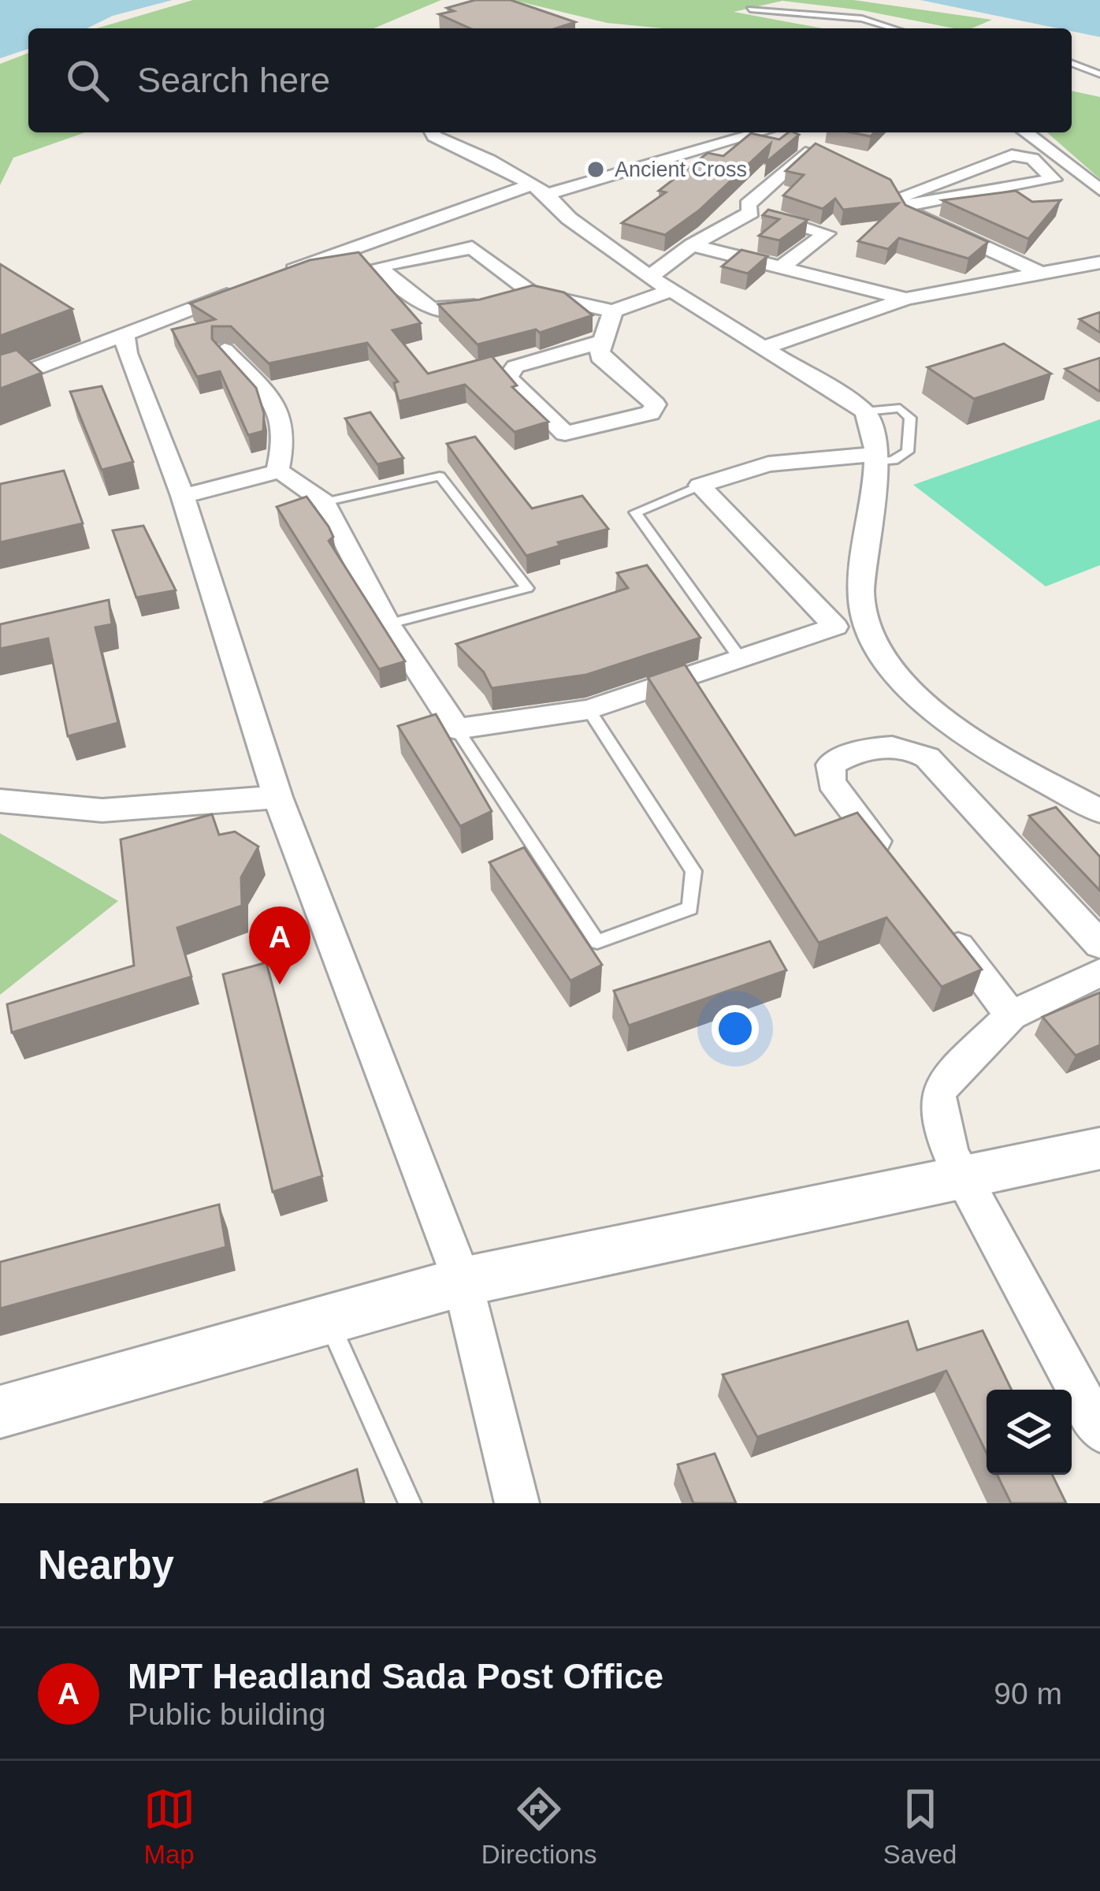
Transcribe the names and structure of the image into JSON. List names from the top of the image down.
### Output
{
  "places": ["Ancient Cross"],
  "page": {
    "search": "Search here",
    "pins": "A",
    "heading": "Nearby",
    "list": [
      {
        "mark": "A",
        "name": "MPT Headland Sada Post Office",
        "note": "Public building",
        "value": "90 m"
      }
    ],
    "nav": ["Map", "Directions", "Saved"]
  }
}
